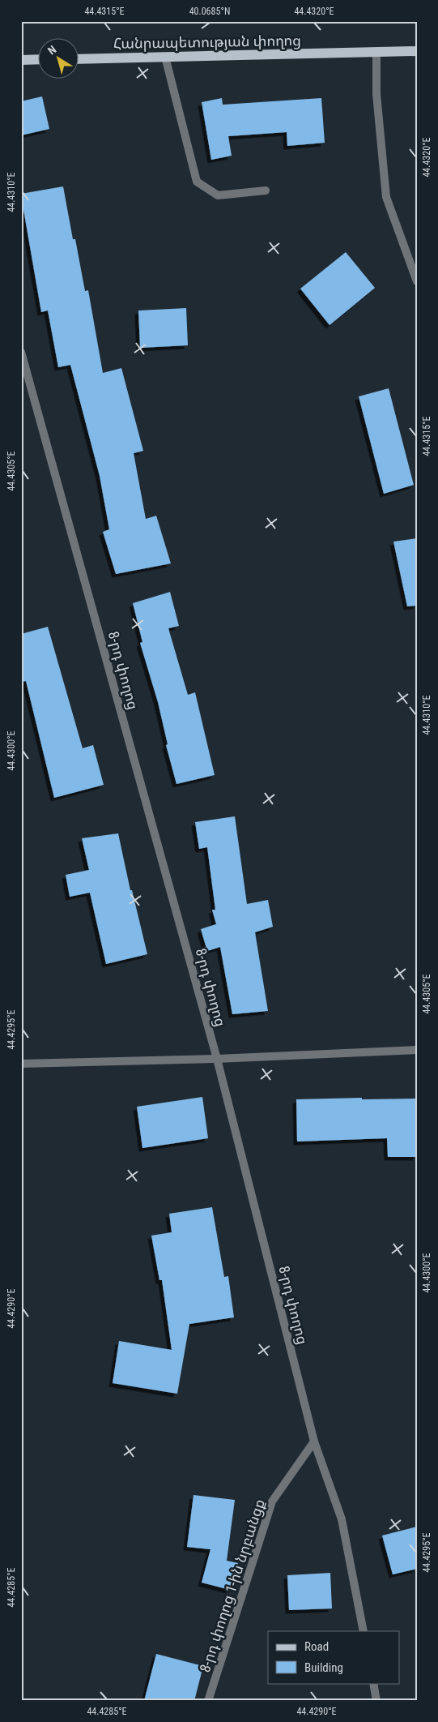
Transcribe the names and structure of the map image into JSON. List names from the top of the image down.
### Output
{
  "streets": {
    "main road": ["Հանրապետության փողոց"],
    "street": ["8-րդ փողոց", "8-րդ փողոց 1-ին նրբանցք"]
  },
  "crossings": [
    ["8-րդ փողոց", "8-րդ փողոց 1-ին նրբանցք"]
  ],
  "legend": ["Road", "Building"],
  "north": "top left",
  "coordinates": [
    "44.4315°E",
    "40.0685°N",
    "44.4320°E",
    "44.4310°E",
    "44.4305°E",
    "44.4300°E",
    "44.4295°E",
    "44.4290°E",
    "44.4285°E"
  ]
}
